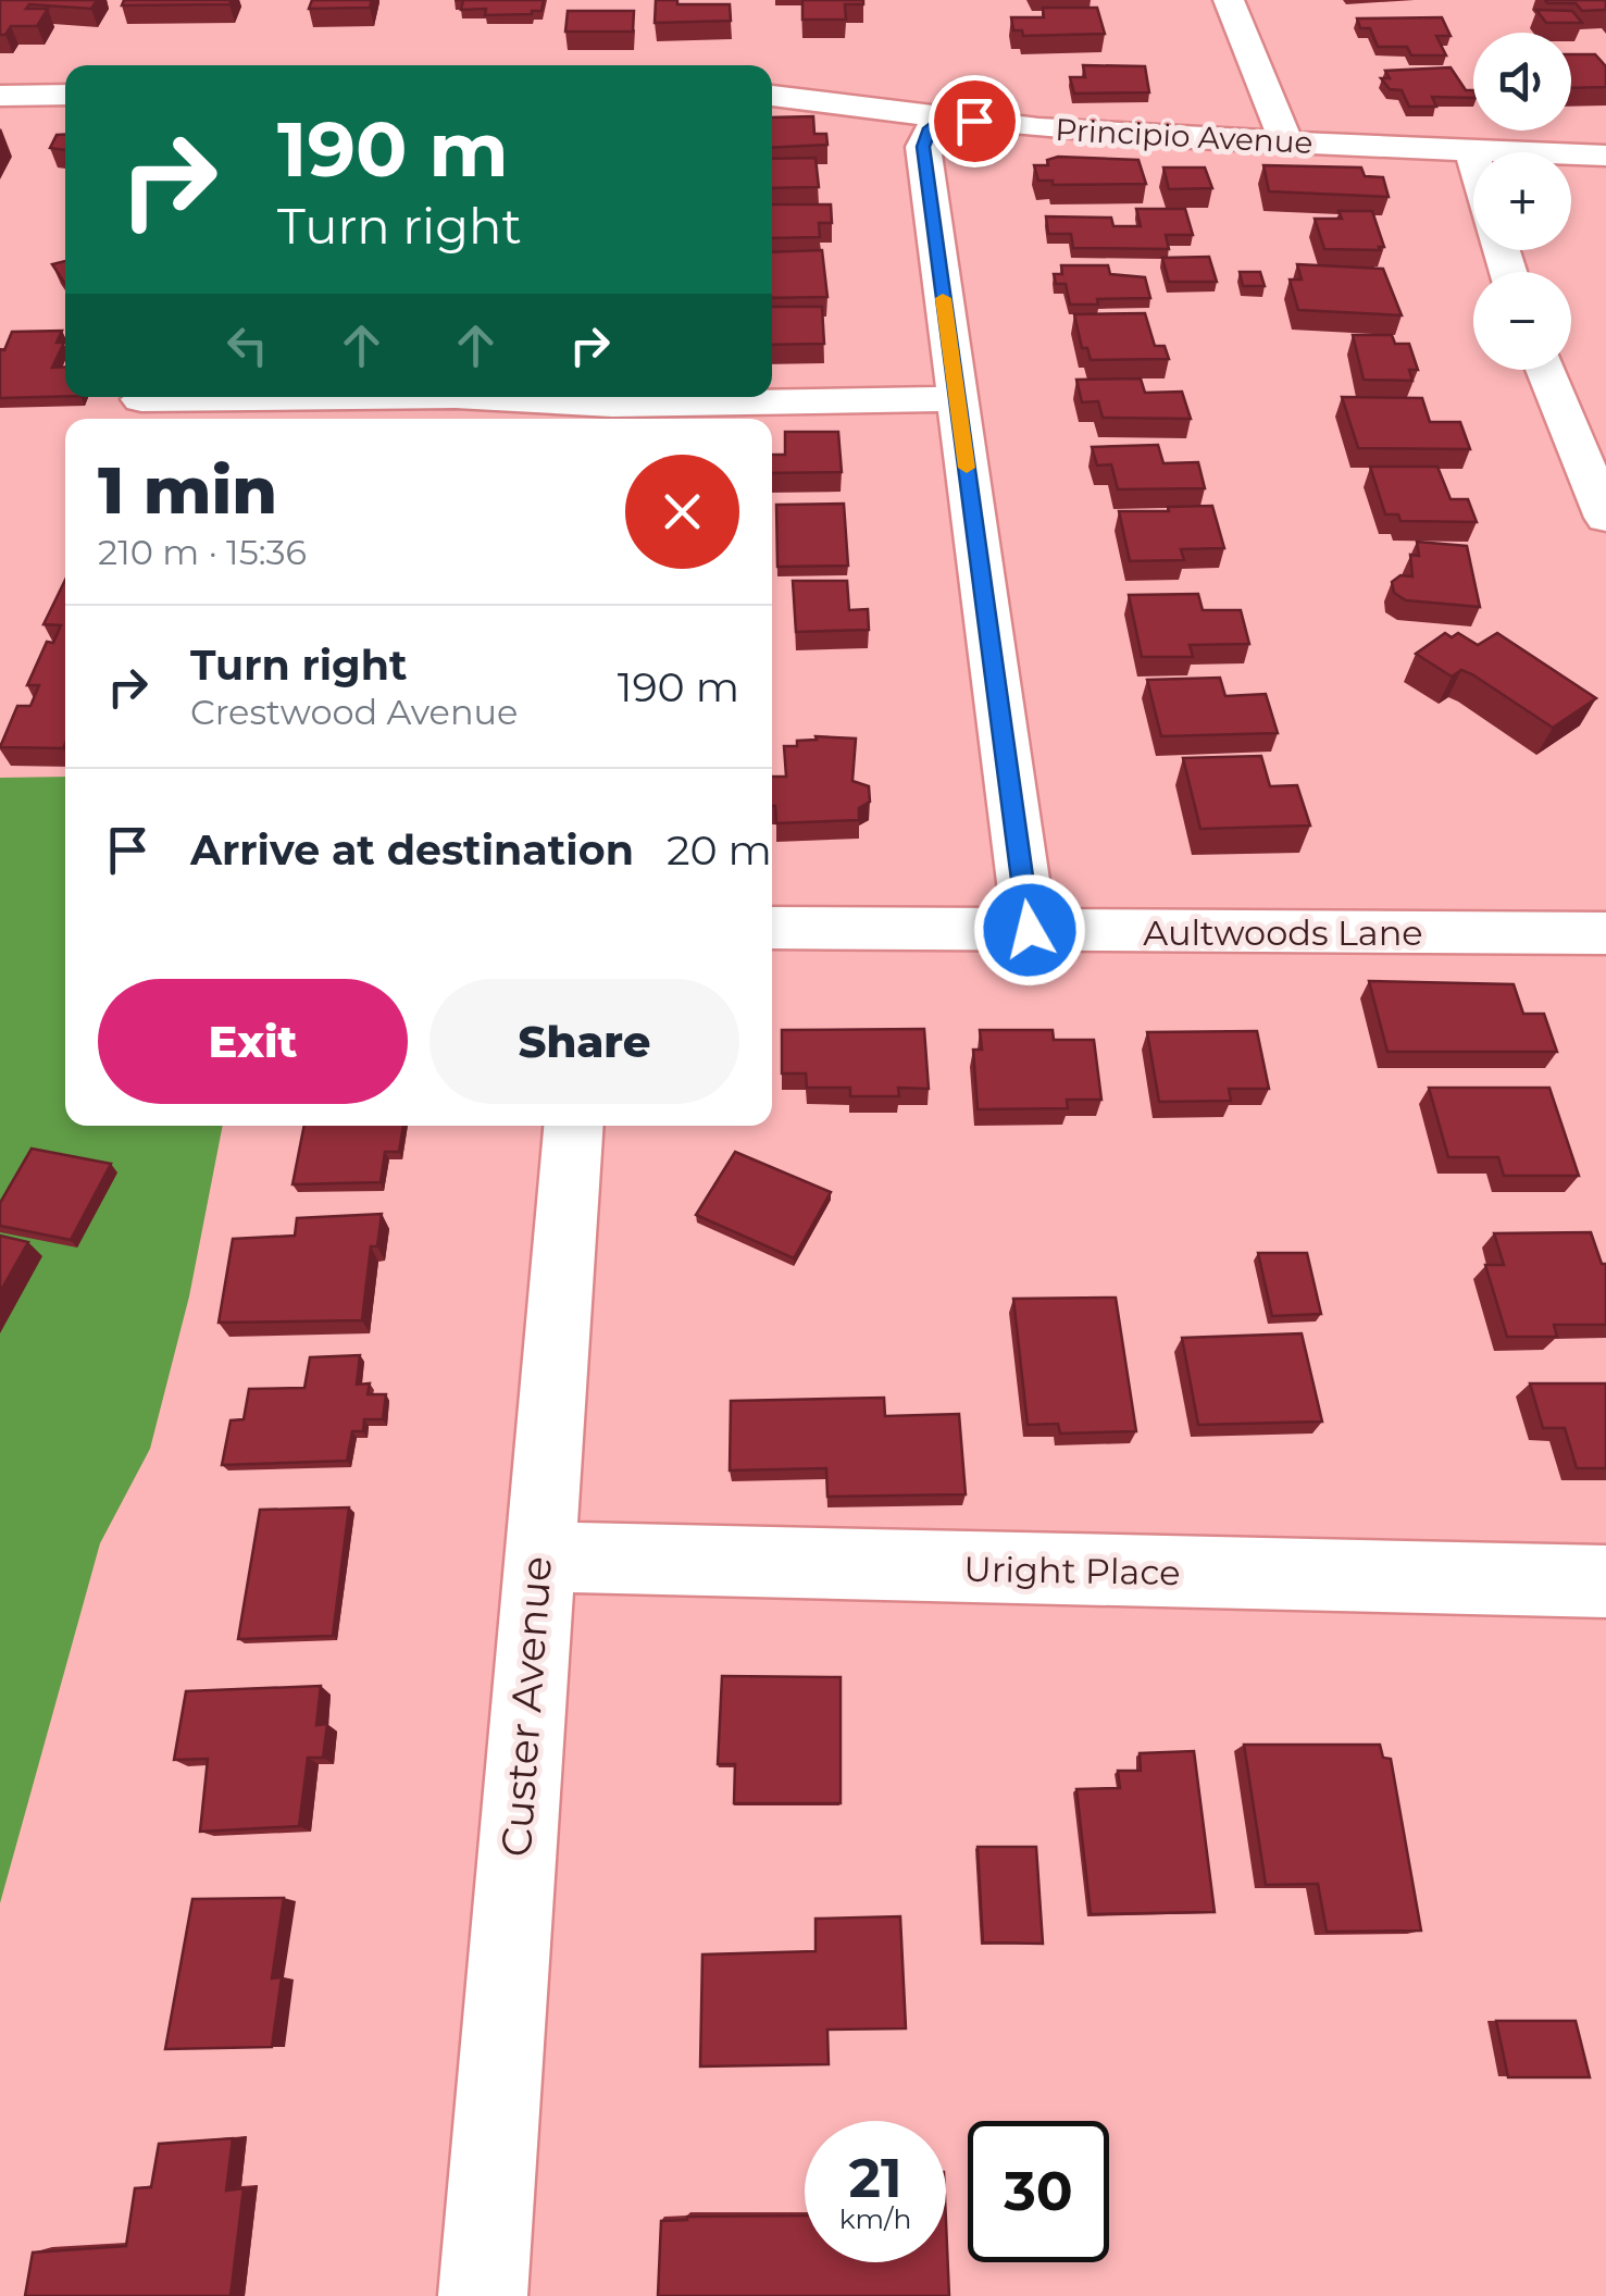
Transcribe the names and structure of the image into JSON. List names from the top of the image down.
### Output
{
  "streets": {
    "street": [
      "Principio Avenue",
      "Aultwoods Lane",
      "Uright Place",
      "Custer Avenue"
    ]
  },
  "crossings": [
    ["Uright Place", "Custer Avenue"]
  ],
  "page": {
    "map_buttons": ["+", "−"],
    "turn": ["190 m", "Turn right"],
    "heading": ["1 min", "210 m · 15:36"],
    "list": [
      {
        "name": "Turn right",
        "note": "Crestwood Avenue",
        "value": "190 m"
      },
      {
        "name": "Arrive at destination",
        "value": "20 m"
      }
    ],
    "buttons": ["Exit", "Share"],
    "speed": "21 km/h",
    "limit": "30"
  }
}
